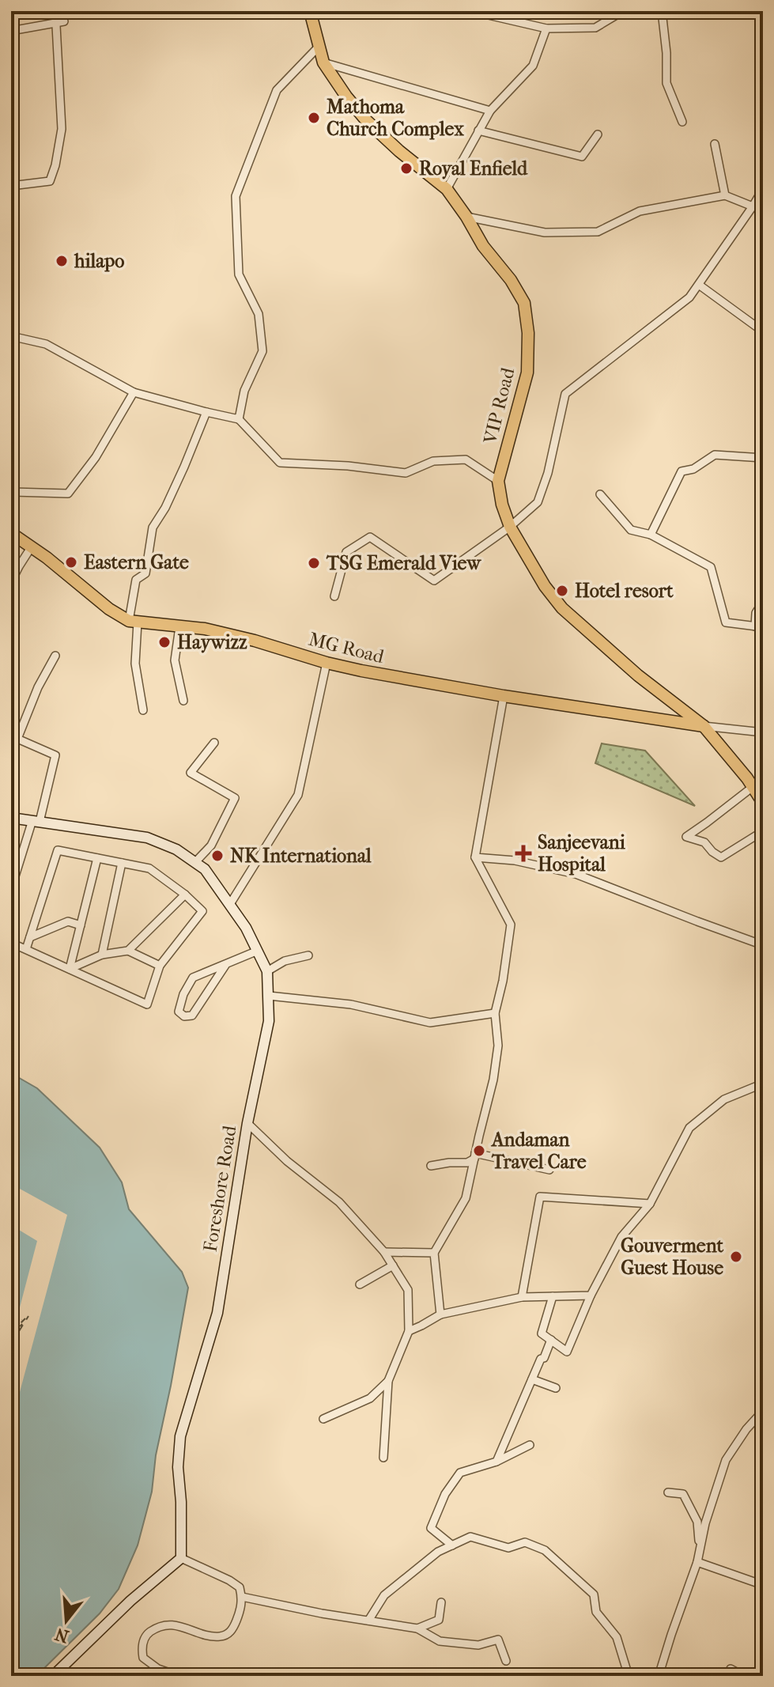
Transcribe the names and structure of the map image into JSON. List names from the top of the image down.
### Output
{
  "streets": {
    "main road": ["VIP Road", "MG Road", "Foreshore Road"]
  },
  "crossings": [
    ["VIP Road", "MG Road"]
  ],
  "places": {
    "other": [
      "Mathoma Church Complex",
      "Royal Enfield",
      "hilapo",
      "Eastern Gate",
      "TSG Emerald View",
      "Hotel resort",
      "Haywizz",
      "NK International",
      "Andaman Travel Care",
      "Gouverment Guest House"
    ],
    "health": ["Sanjeevani Hospital"]
  },
  "north": "bottom"
}
